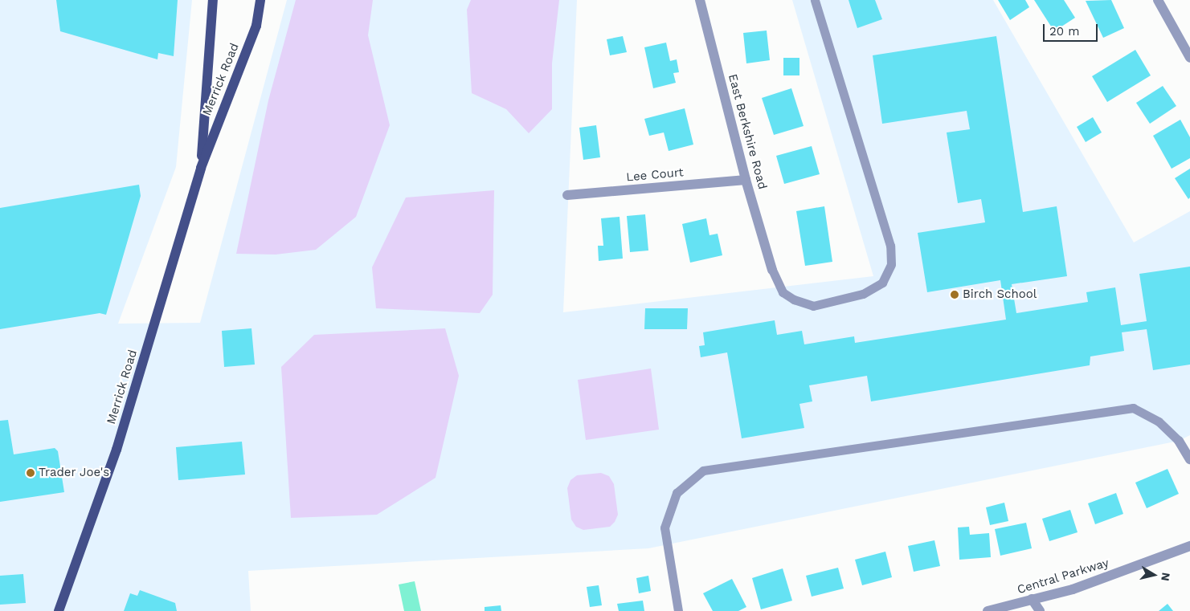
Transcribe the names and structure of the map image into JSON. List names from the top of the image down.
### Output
{
  "streets": {
    "main road": ["Merrick Road"],
    "street": ["East Berkshire Road", "Lee Court", "Central Parkway"]
  },
  "crossings": [
    ["East Berkshire Road", "Lee Court"]
  ],
  "places": ["Birch School", "Trader Joe's"],
  "scale_bar": "20 m",
  "north": "right"
}
